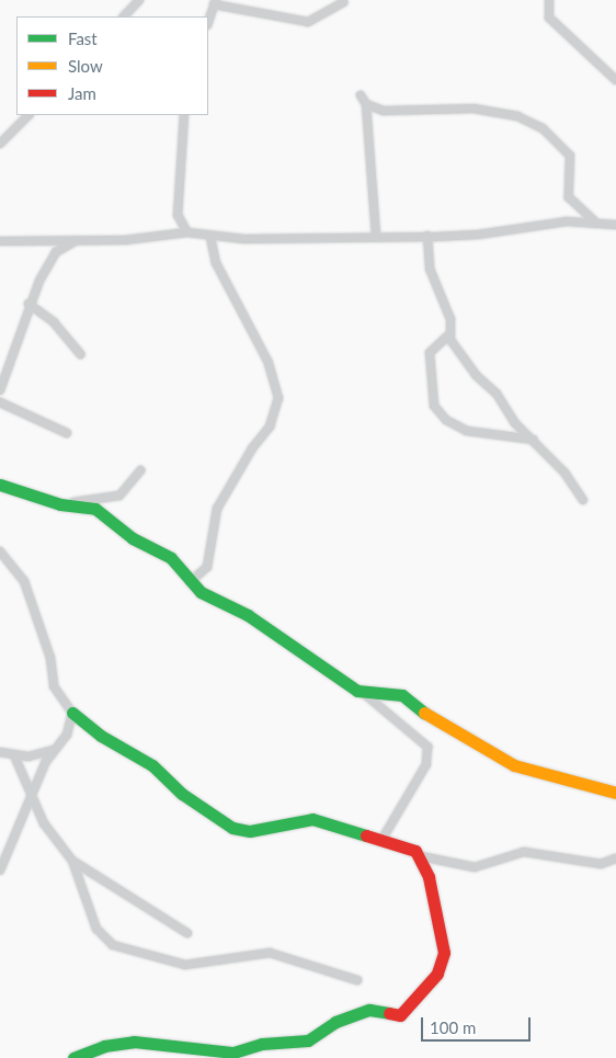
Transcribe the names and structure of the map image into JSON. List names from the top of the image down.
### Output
{
  "legend": ["Fast", "Slow", "Jam"],
  "scale_bar": "100 m"
}
